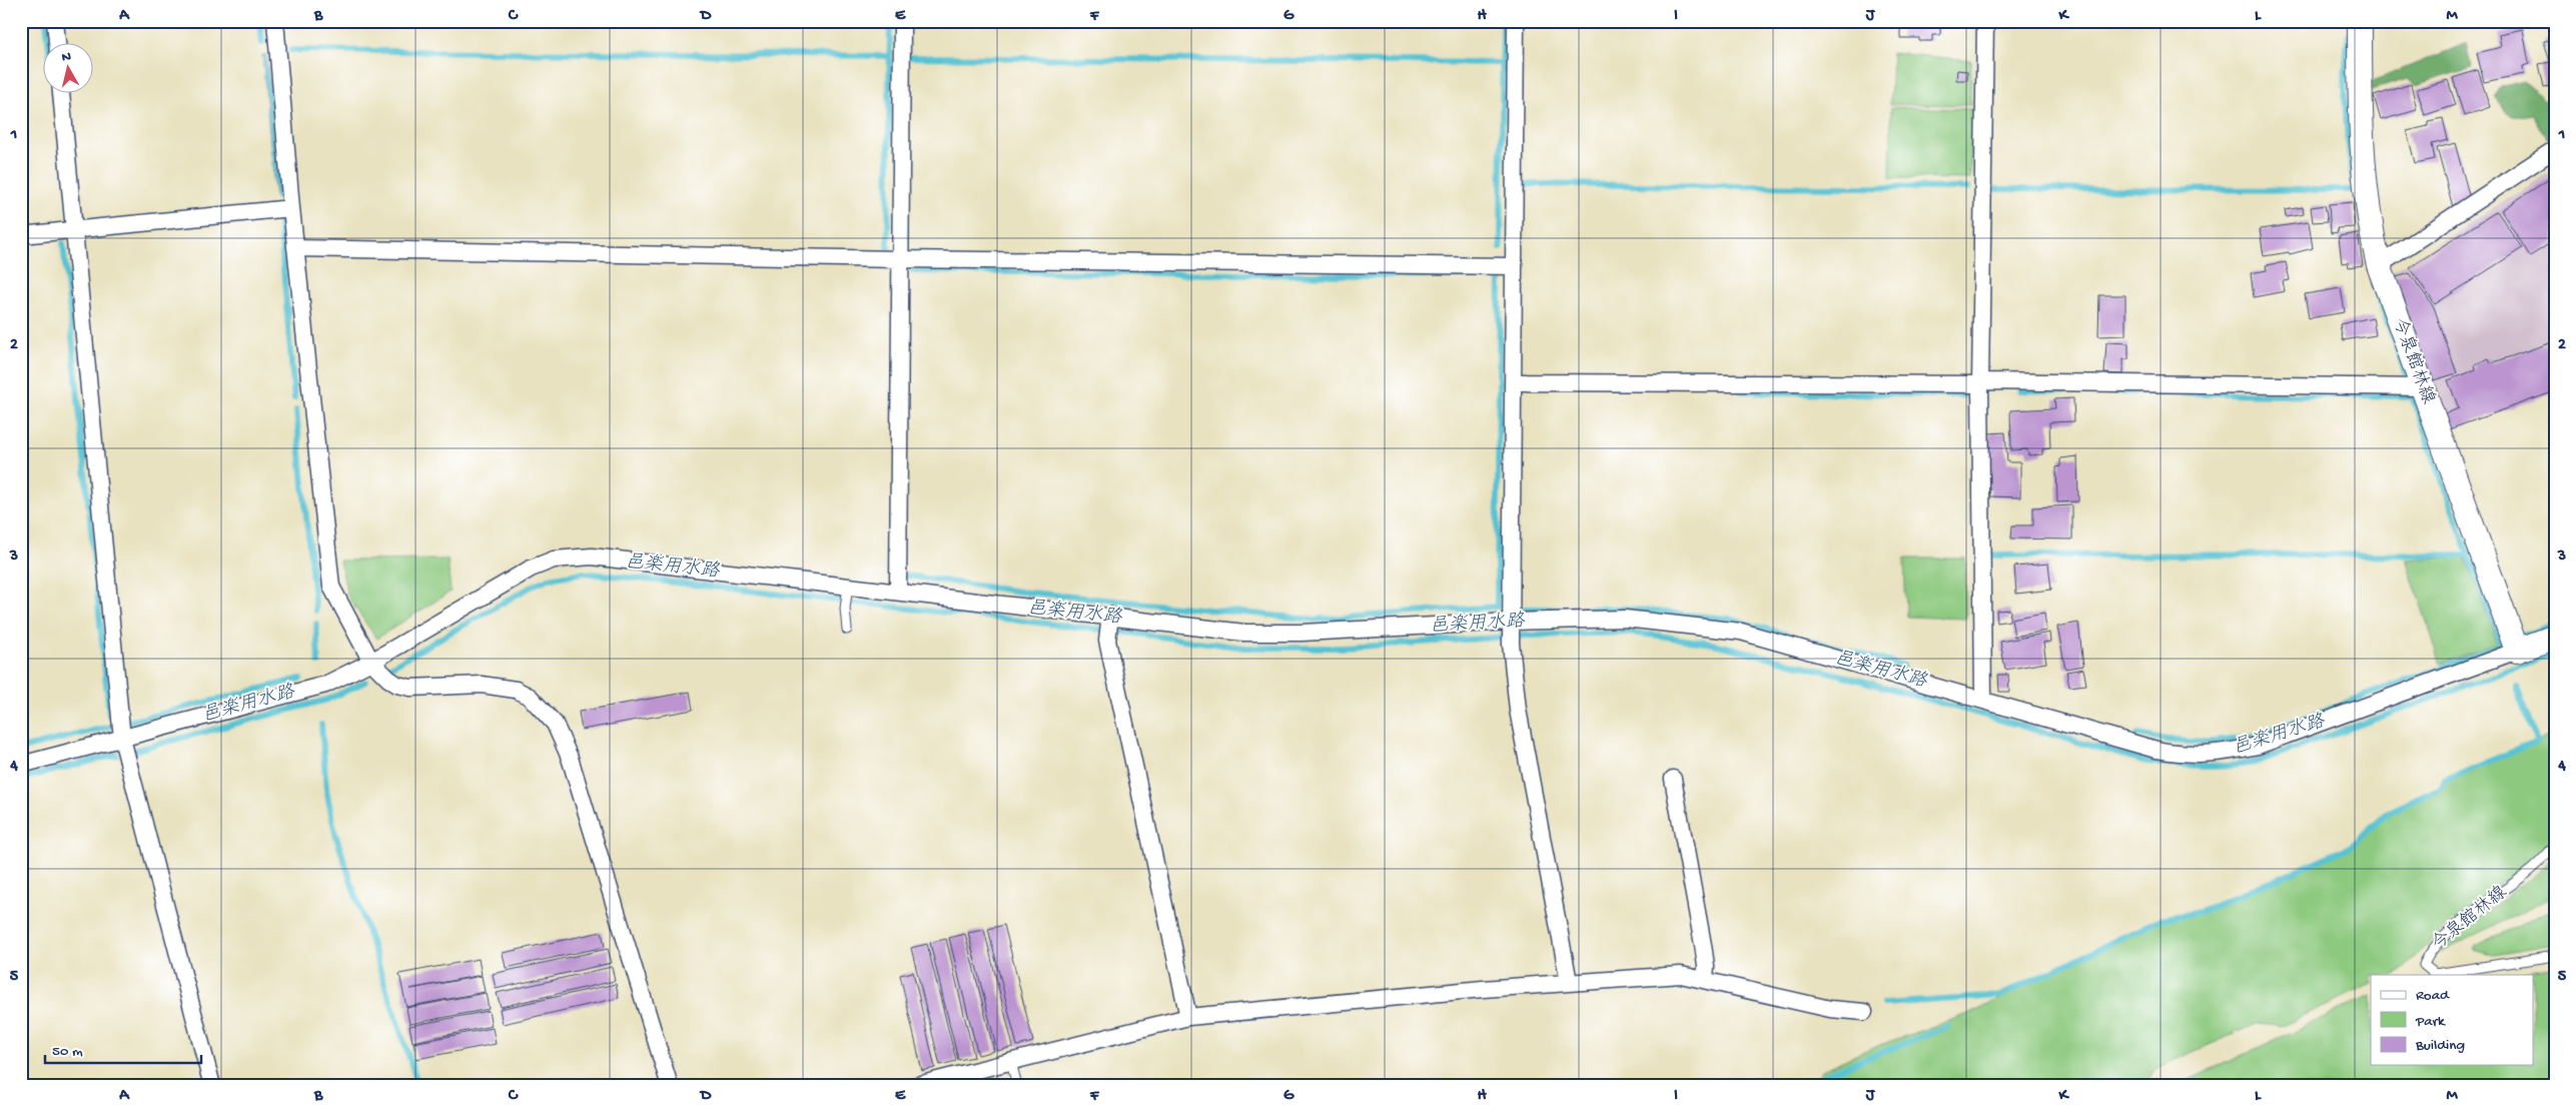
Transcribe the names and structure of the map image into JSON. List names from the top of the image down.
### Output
{
  "streets": {
    "main road": ["今泉館林線"]
  },
  "water": ["邑楽用水路"],
  "legend": ["Road", "Park", "Building"],
  "scale_bar": "50 m",
  "north": "top",
  "grid": {
    "columns": [
      "A",
      "B",
      "C",
      "D",
      "E",
      "F",
      "G",
      "H",
      "I",
      "J",
      "K",
      "L",
      "M"
    ],
    "rows": [
      "1",
      "2",
      "3",
      "4",
      "5"
    ]
  }
}
